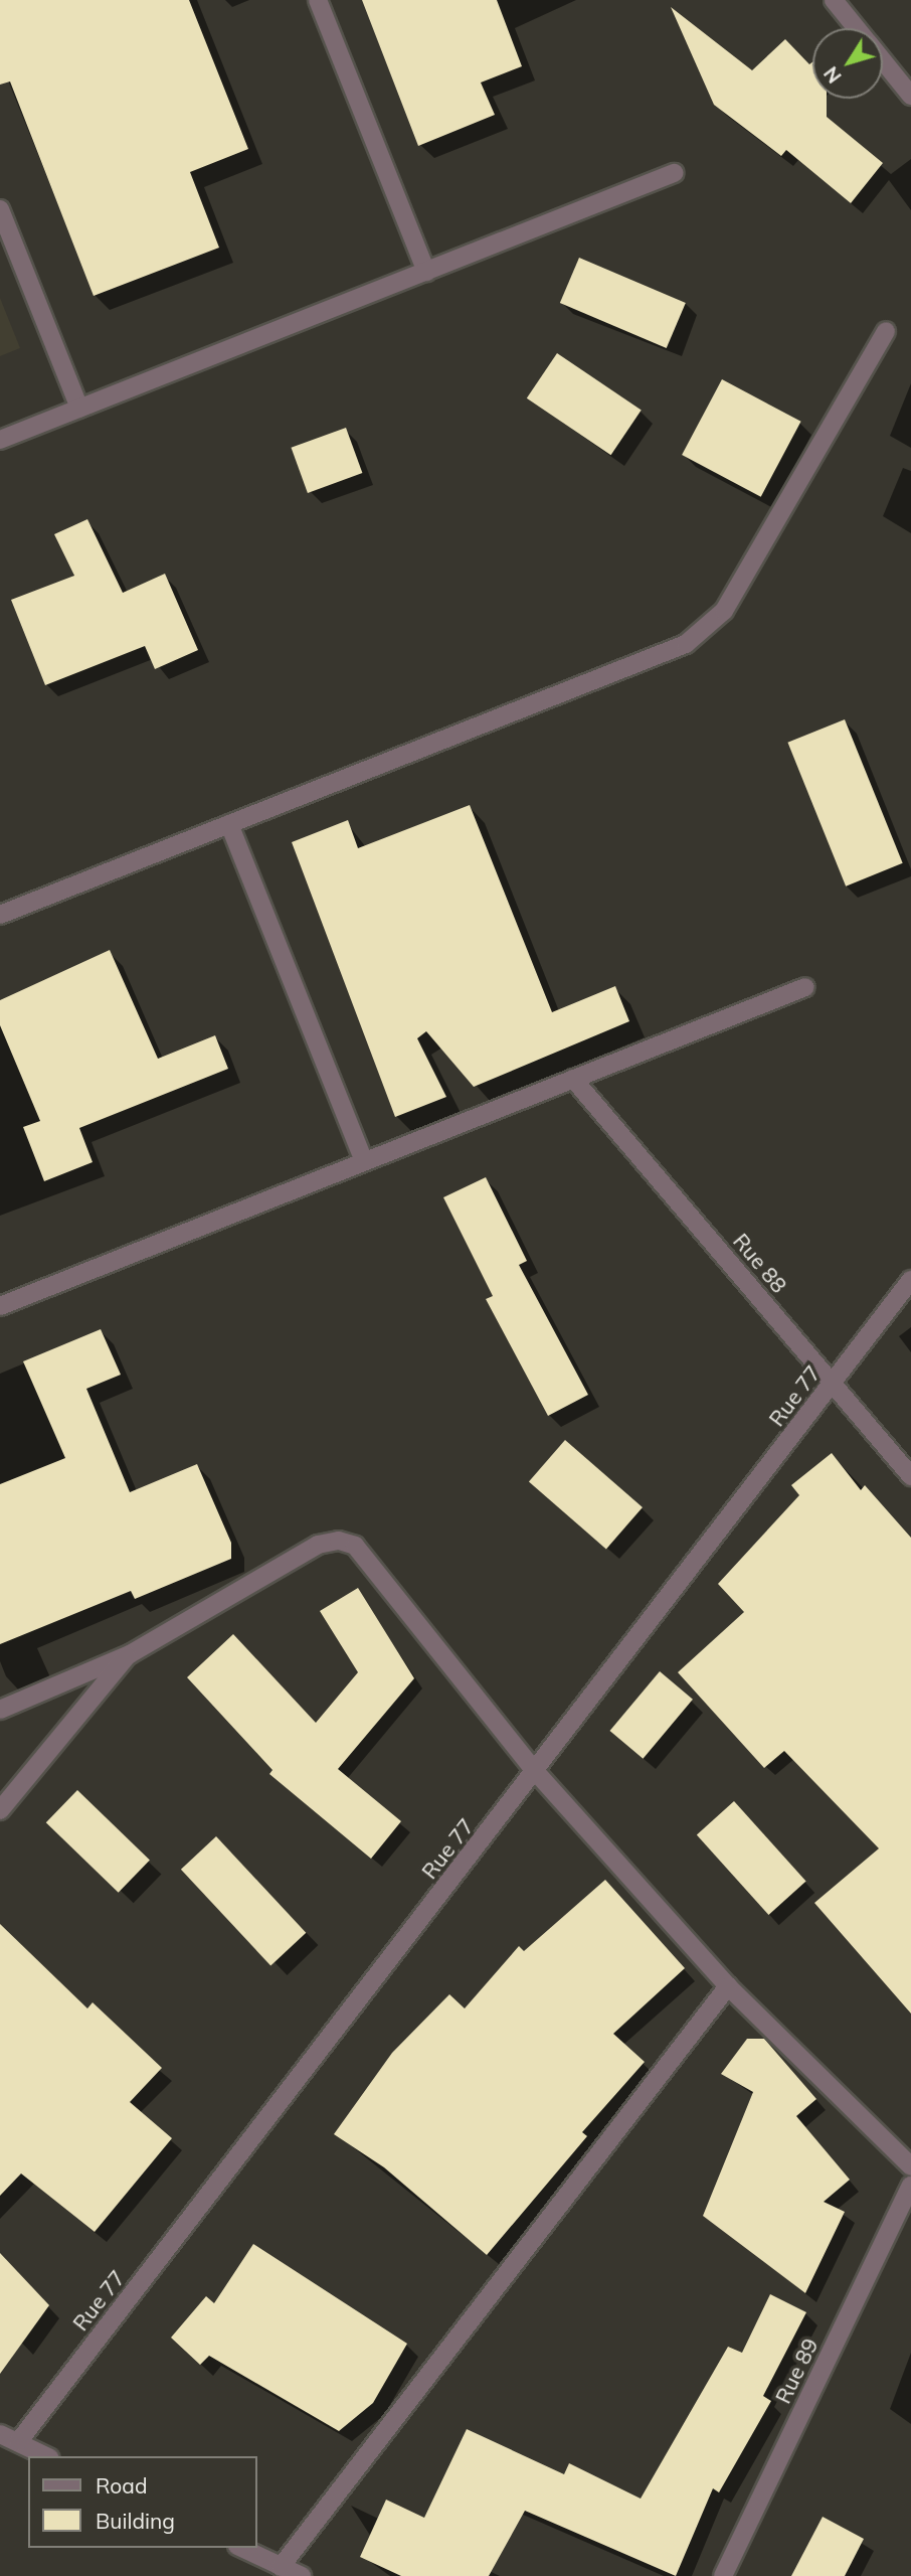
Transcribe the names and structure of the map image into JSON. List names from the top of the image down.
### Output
{
  "streets": {
    "street": ["Rue 88", "Rue 77", "Rue 89"]
  },
  "crossings": [
    ["Rue 88", "Rue 77"]
  ],
  "legend": ["Road", "Building"],
  "north": "bottom left"
}
